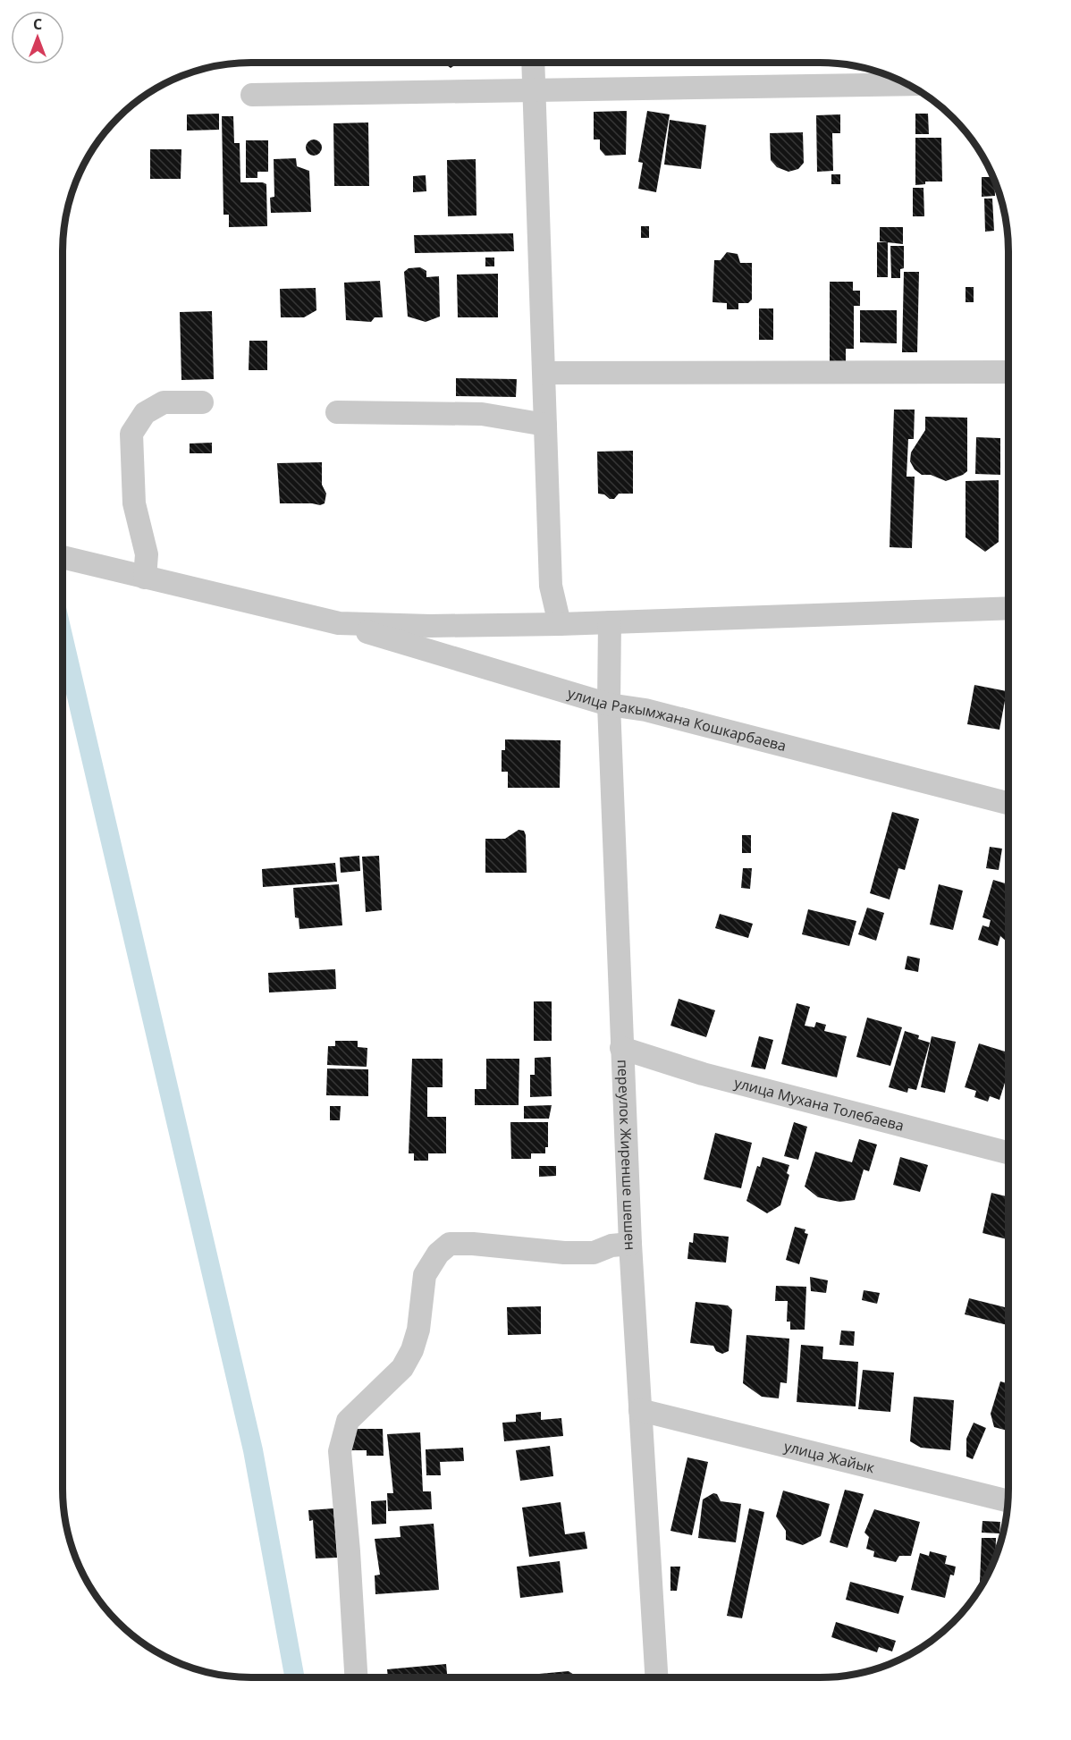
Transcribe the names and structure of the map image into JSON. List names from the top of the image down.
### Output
{
  "streets": {
    "street": [
      "улица Ракымжана Кошкарбаева",
      "улица Мухана Толебаева",
      "переулок Жиренше шешен",
      "улица Жайык"
    ]
  },
  "crossings": [
    ["улица Ракымжана Кошкарбаева", "переулок Жиренше шешен"],
    ["улица Мухана Толебаева", "переулок Жиренше шешен"],
    ["переулок Жиренше шешен", "улица Жайык"]
  ],
  "north": "top"
}
